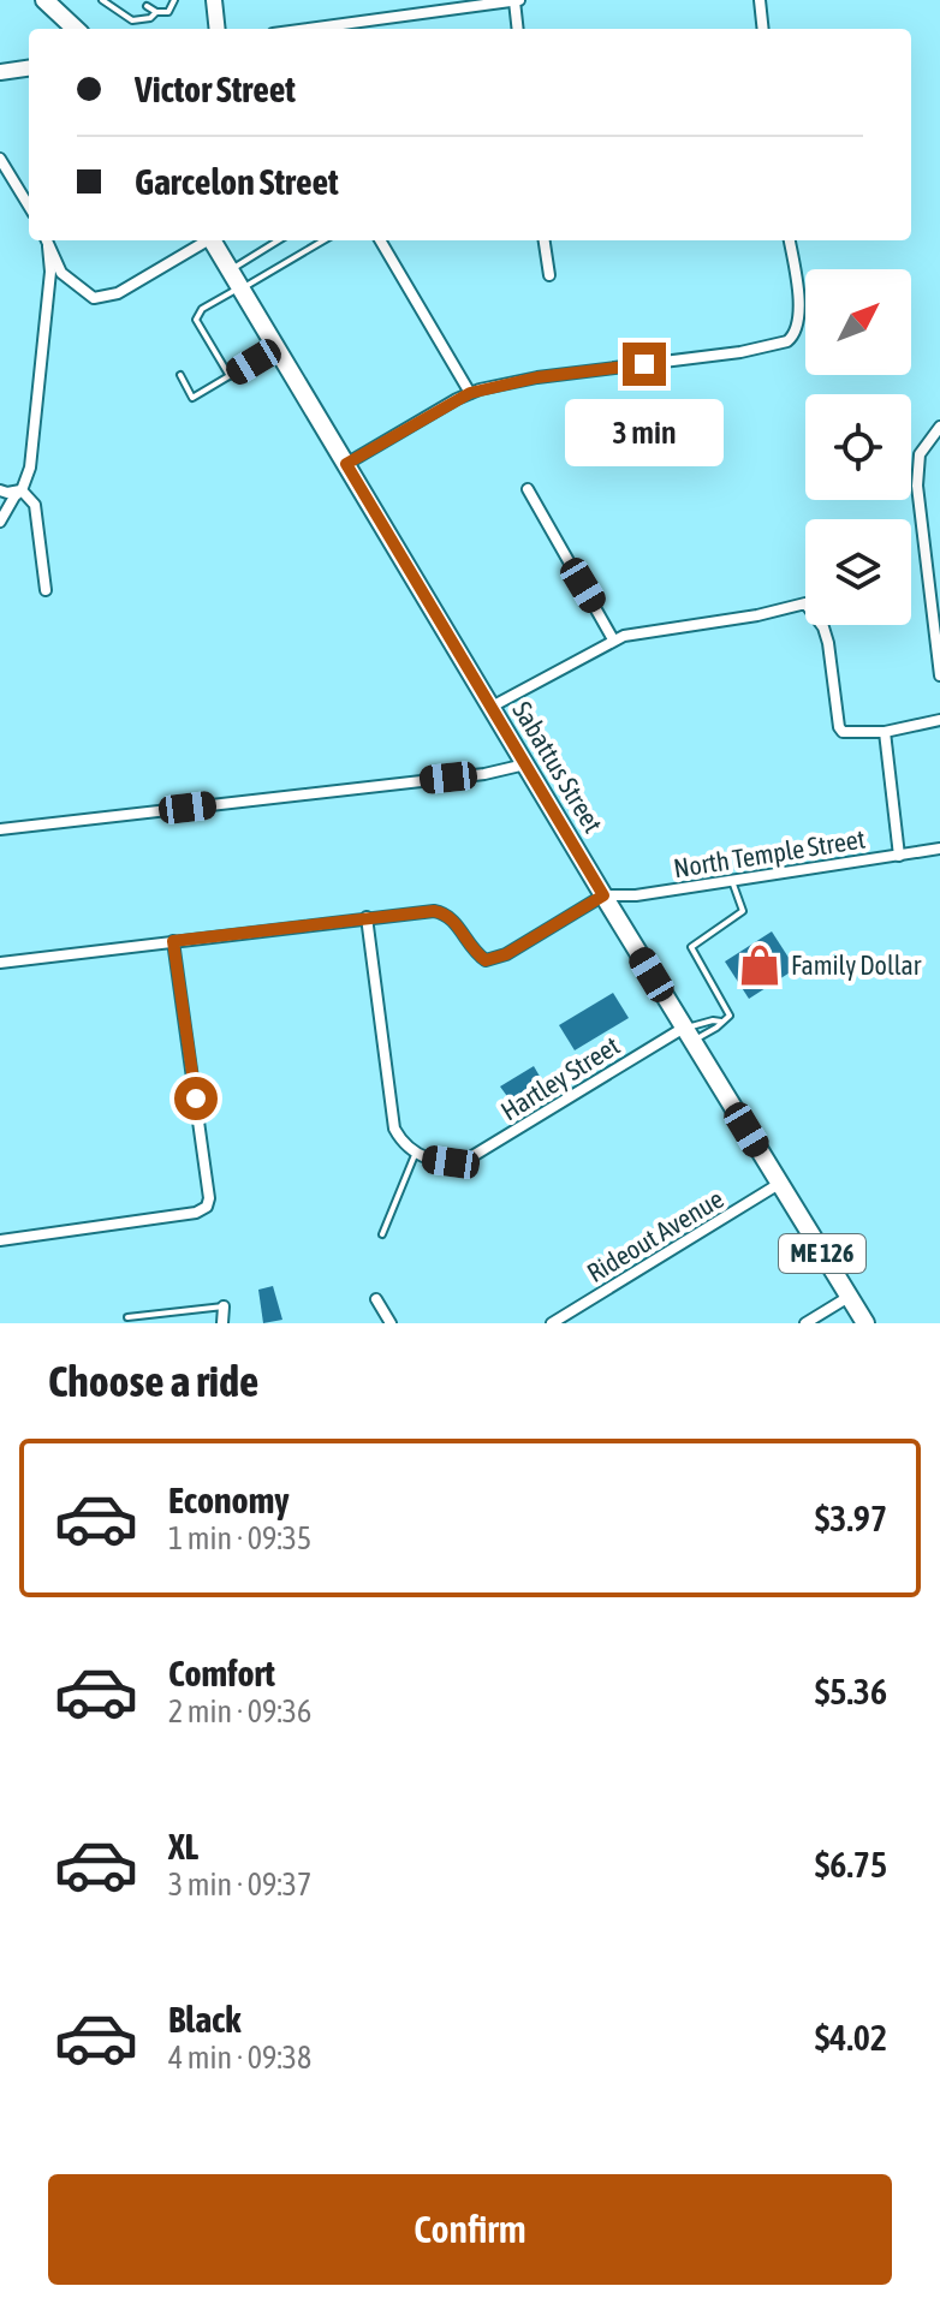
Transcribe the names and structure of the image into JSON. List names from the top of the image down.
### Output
{
  "streets": {
    "main road": ["Sabattus Street", "ME 126"],
    "street": ["North Temple Street", "Hartley Street", "Rideout Avenue"]
  },
  "crossings": [
    ["Sabattus Street", "North Temple Street"],
    ["Sabattus Street", "Hartley Street"],
    ["Sabattus Street", "Rideout Avenue"]
  ],
  "places": {
    "shop": ["Family Dollar"]
  },
  "north": "top right",
  "page": {
    "banner": ["Victor Street", "Garcelon Street"],
    "bubble": "3 min",
    "heading": "Choose a ride",
    "list": [
      {
        "name": "Economy",
        "note": "1 min · 09:35",
        "value": "$3.97"
      },
      {
        "name": "Comfort",
        "note": "2 min · 09:36",
        "value": "$5.36"
      },
      {
        "name": "XL",
        "note": "3 min · 09:37",
        "value": "$6.75"
      },
      {
        "name": "Black",
        "note": "4 min · 09:38",
        "value": "$4.02"
      }
    ],
    "buttons": "Confirm"
  }
}
